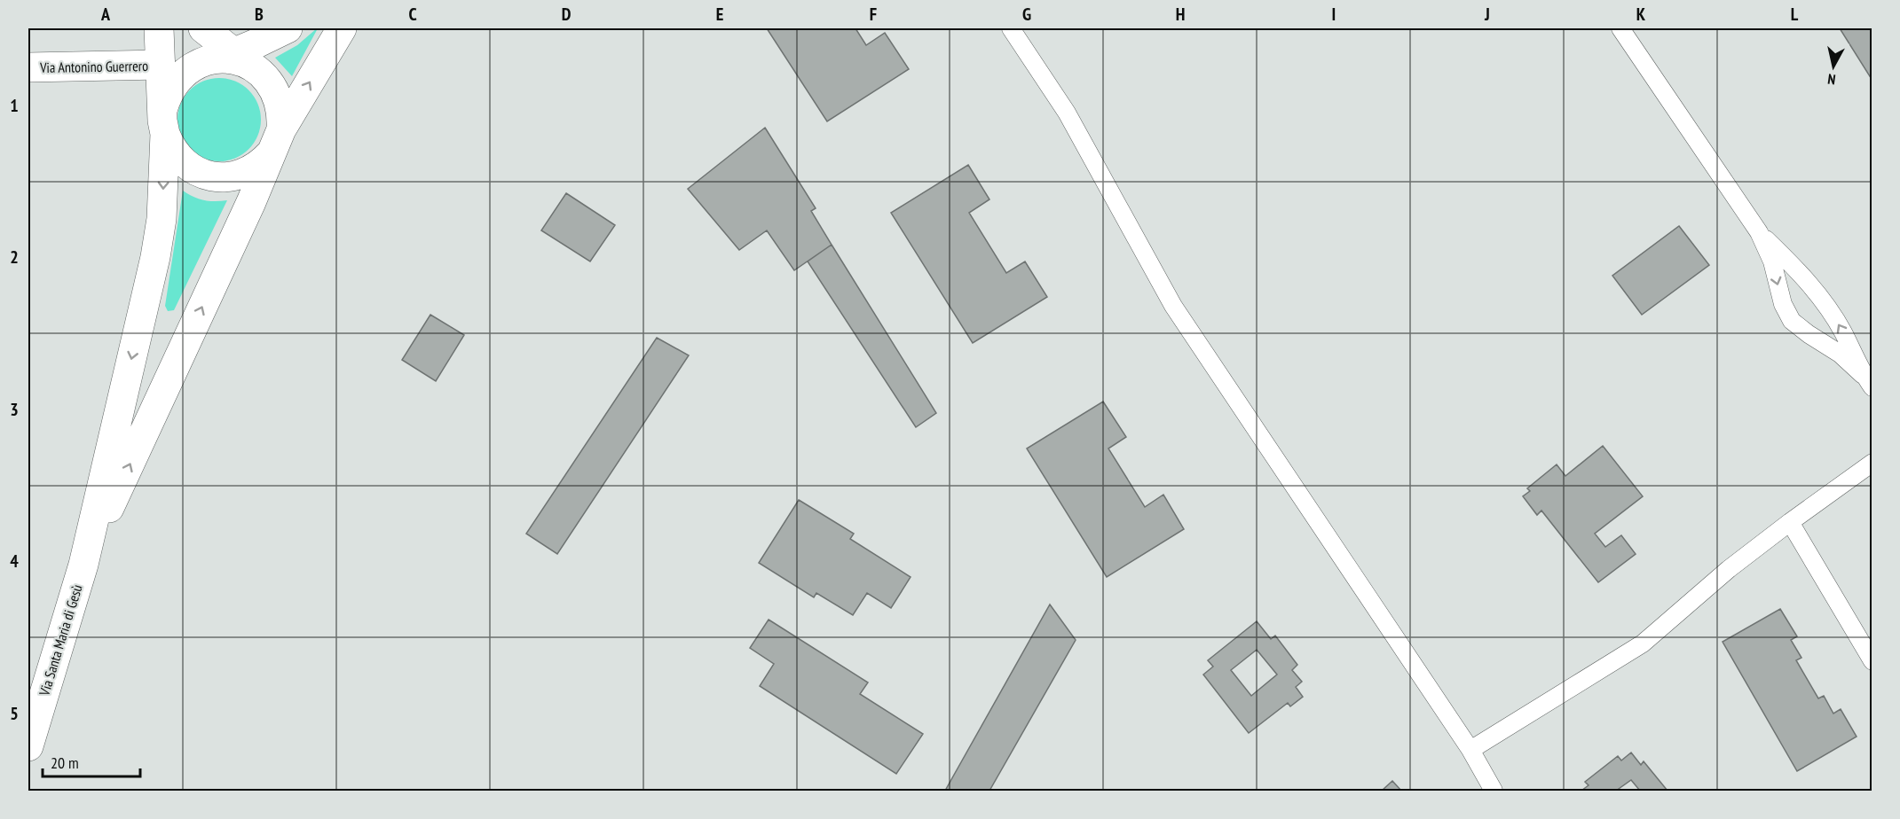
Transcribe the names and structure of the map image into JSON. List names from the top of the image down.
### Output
{
  "streets": {
    "main road": ["Via Antonino Guerrero", "Via Santa Maria di Gesù"]
  },
  "scale_bar": "20 m",
  "north": "bottom",
  "grid": {
    "columns": [
      "A",
      "B",
      "C",
      "D",
      "E",
      "F",
      "G",
      "H",
      "I",
      "J",
      "K",
      "L"
    ],
    "rows": [
      "1",
      "2",
      "3",
      "4",
      "5"
    ]
  }
}
